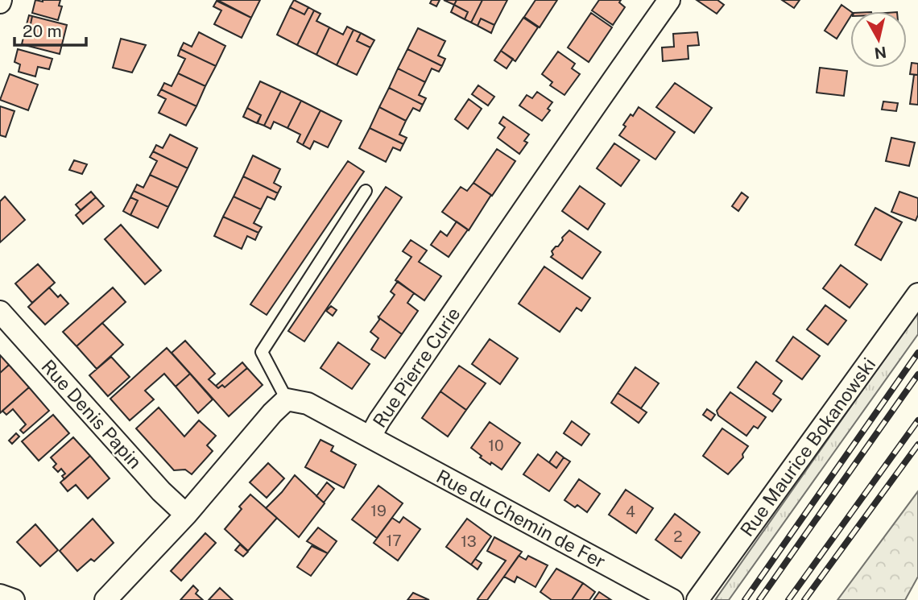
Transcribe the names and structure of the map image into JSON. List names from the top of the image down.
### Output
{
  "streets": {
    "street": [
      "Rue Pierre Curie",
      "Rue Denis Papin",
      "Rue Maurice Bokanowski",
      "Rue du Chemin de Fer"
    ]
  },
  "crossings": [
    ["Rue Pierre Curie", "Rue du Chemin de Fer"]
  ],
  "house_numbers": [
    "10",
    "19",
    "4",
    "2",
    "17",
    "13"
  ],
  "scale_bar": "20 m",
  "north": "bottom"
}
